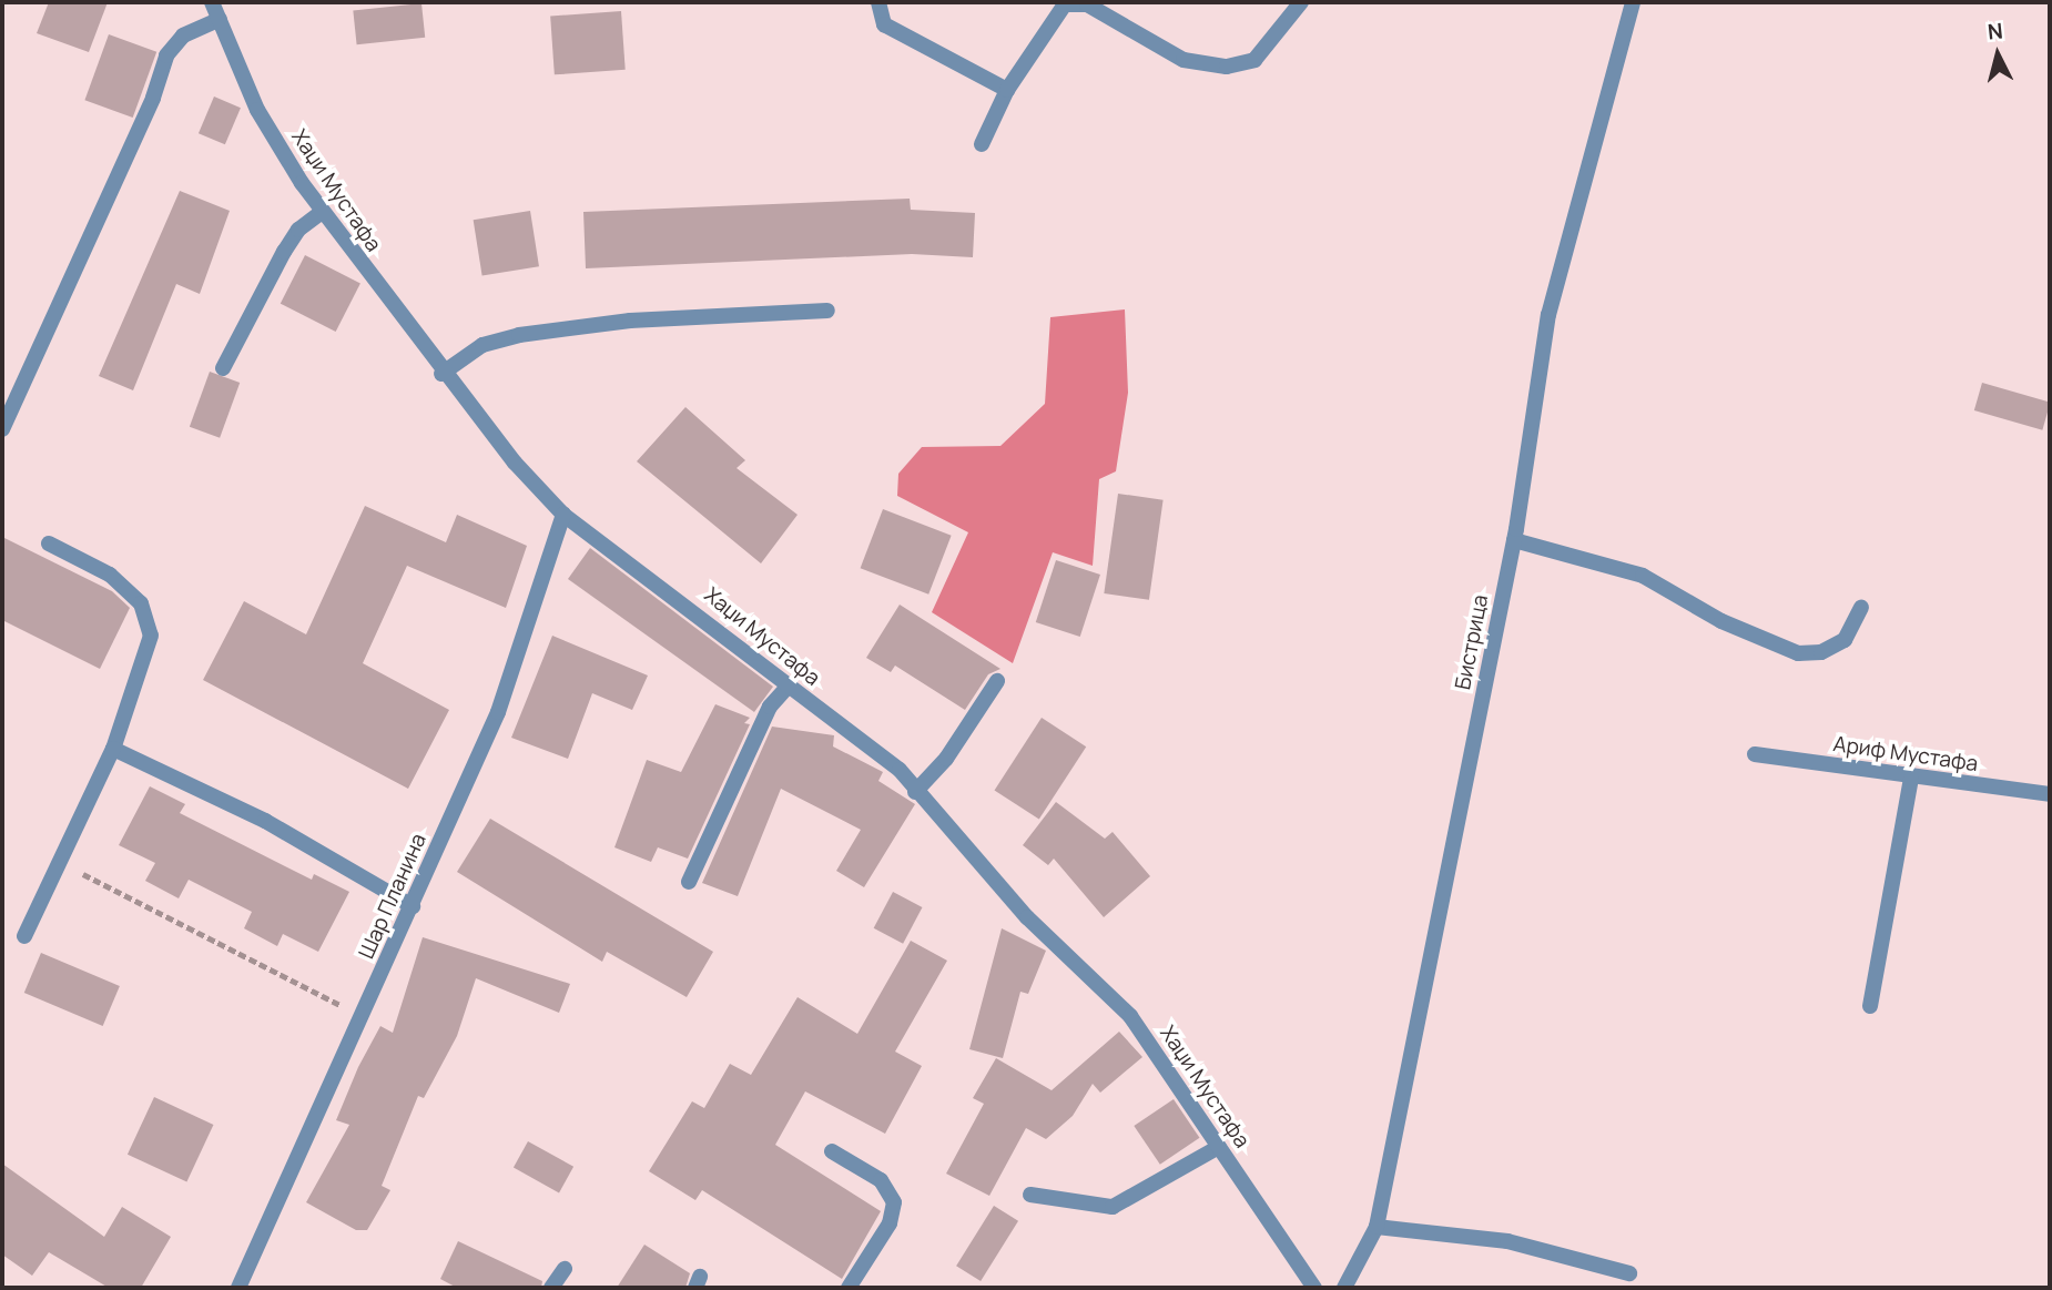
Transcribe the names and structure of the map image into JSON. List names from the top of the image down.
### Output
{
  "streets": {
    "street": [
      "Хаџи Мустафа",
      "Бистрица",
      "Ариф Мустафа",
      "Шар Планина"
    ]
  },
  "crossings": [
    ["Хаџи Мустафа", "Шар Планина"]
  ],
  "north": "top"
}
